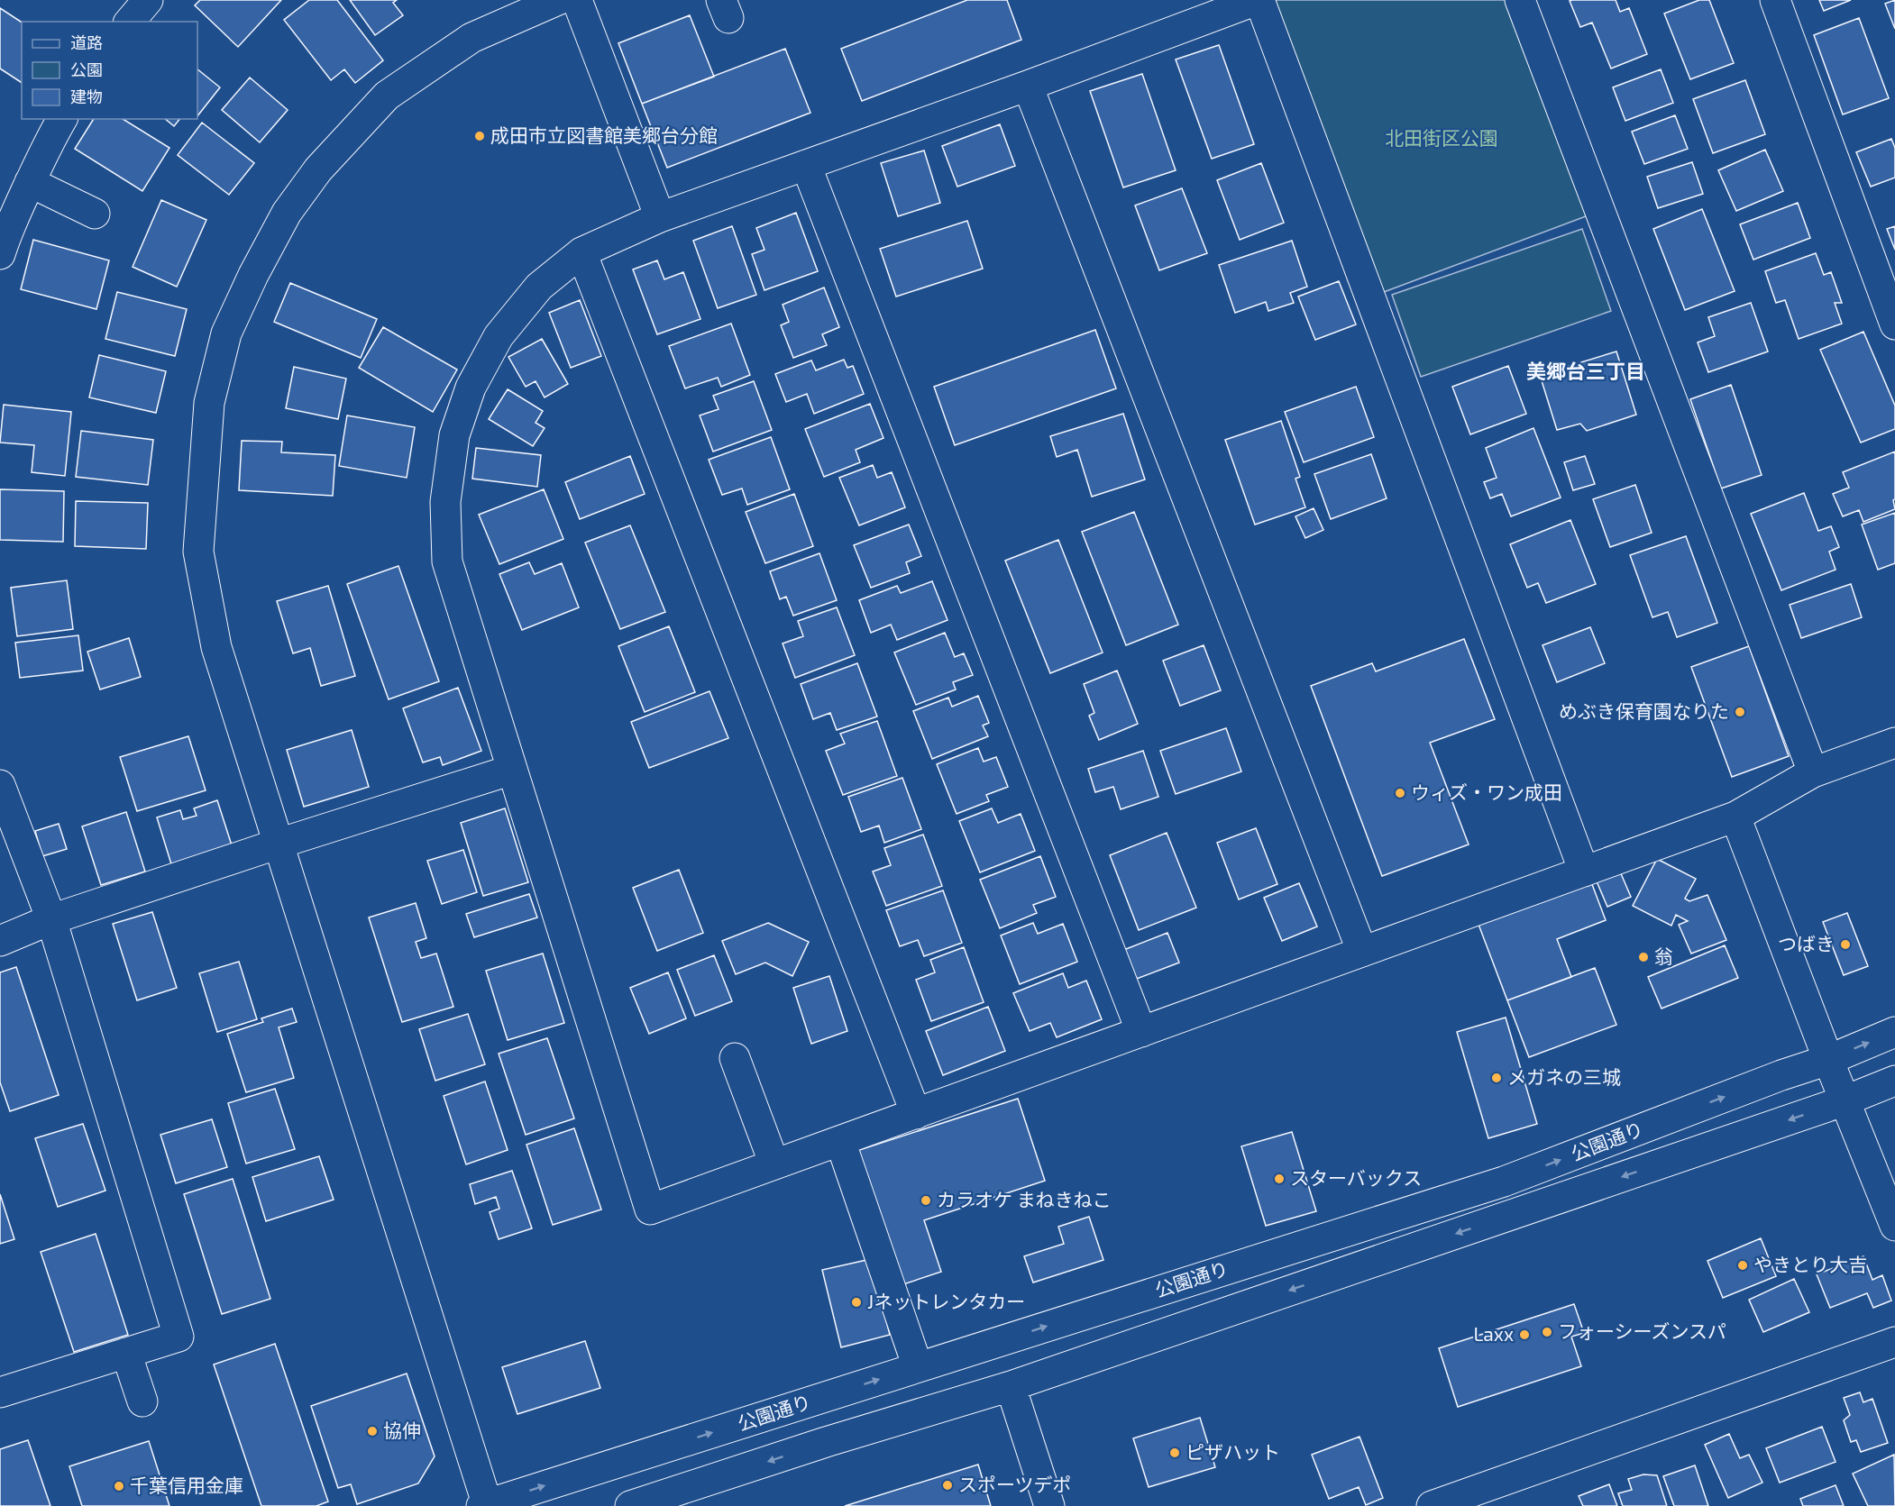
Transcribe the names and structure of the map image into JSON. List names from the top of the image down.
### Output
{
  "streets": {
    "street": ["公園通り"]
  },
  "districts": ["美郷台三丁目"],
  "parks": ["北田街区公園"],
  "places": [
    "成田市立図書館美郷台分館",
    "めぶき保育園なりた",
    "ウィズ・ワン成田",
    "つばき",
    "翁",
    "メガネの三城",
    "スターバックス",
    "カラオケ まねきねこ",
    "やきとり大吉",
    "Jネットレンタカー",
    "フォーシーズンスパ",
    "Laxx",
    "協伸",
    "ピザハット",
    "スポーツデポ",
    "千葉信用金庫"
  ],
  "legend": ["道路", "公園", "建物"]
}
